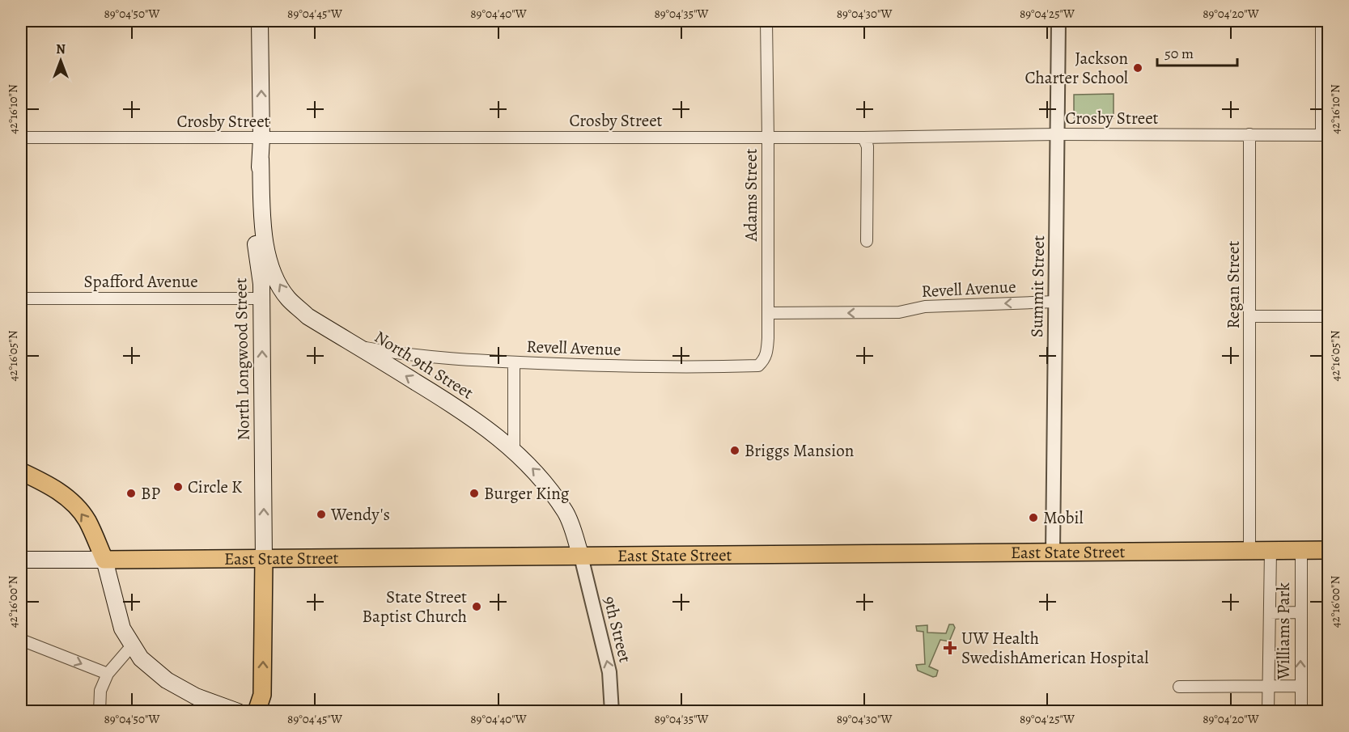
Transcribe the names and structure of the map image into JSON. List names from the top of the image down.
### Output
{
  "streets": {
    "main road": ["North Longwood Street", "North 9th Street", "East State Street"],
    "street": [
      "Crosby Street",
      "Adams Street",
      "Spafford Avenue",
      "Regan Street",
      "Summit Street",
      "Revell Avenue",
      "9th Street",
      "Williams Park"
    ]
  },
  "crossings": [
    ["Crosby Street", "Adams Street"],
    ["Crosby Street", "Regan Street"],
    ["Crosby Street", "Summit Street"],
    ["Crosby Street", "North Longwood Street"],
    ["Adams Street", "Revell Avenue"],
    ["Spafford Avenue", "North Longwood Street"],
    ["Regan Street", "East State Street"],
    ["Summit Street", "Revell Avenue"],
    ["Summit Street", "East State Street"],
    ["Revell Avenue", "North 9th Street"],
    ["North Longwood Street", "North 9th Street"],
    ["North Longwood Street", "East State Street"],
    ["North 9th Street", "East State Street"],
    ["North 9th Street", "9th Street"],
    ["East State Street", "9th Street"],
    ["East State Street", "Williams Park"]
  ],
  "one_way": [
    "Revell Avenue",
    "North Longwood Street",
    "North 9th Street",
    "9th Street"
  ],
  "places": {
    "other": [
      "Jackson Charter School",
      "Briggs Mansion",
      "Circle K",
      "BP",
      "Burger King",
      "Wendy's",
      "Mobil",
      "State Street Baptist Church"
    ],
    "health": ["UW Health SwedishAmerican Hospital"]
  },
  "scale_bar": "50 m",
  "north": "top",
  "coordinates": [
    "89°04'50\"W",
    "89°04'45\"W",
    "89°04'40\"W",
    "89°04'35\"W",
    "89°04'30\"W",
    "89°04'25\"W",
    "89°04'20\"W",
    "42°16'10\"N",
    "42°16'05\"N",
    "42°16'00\"N"
  ]
}
